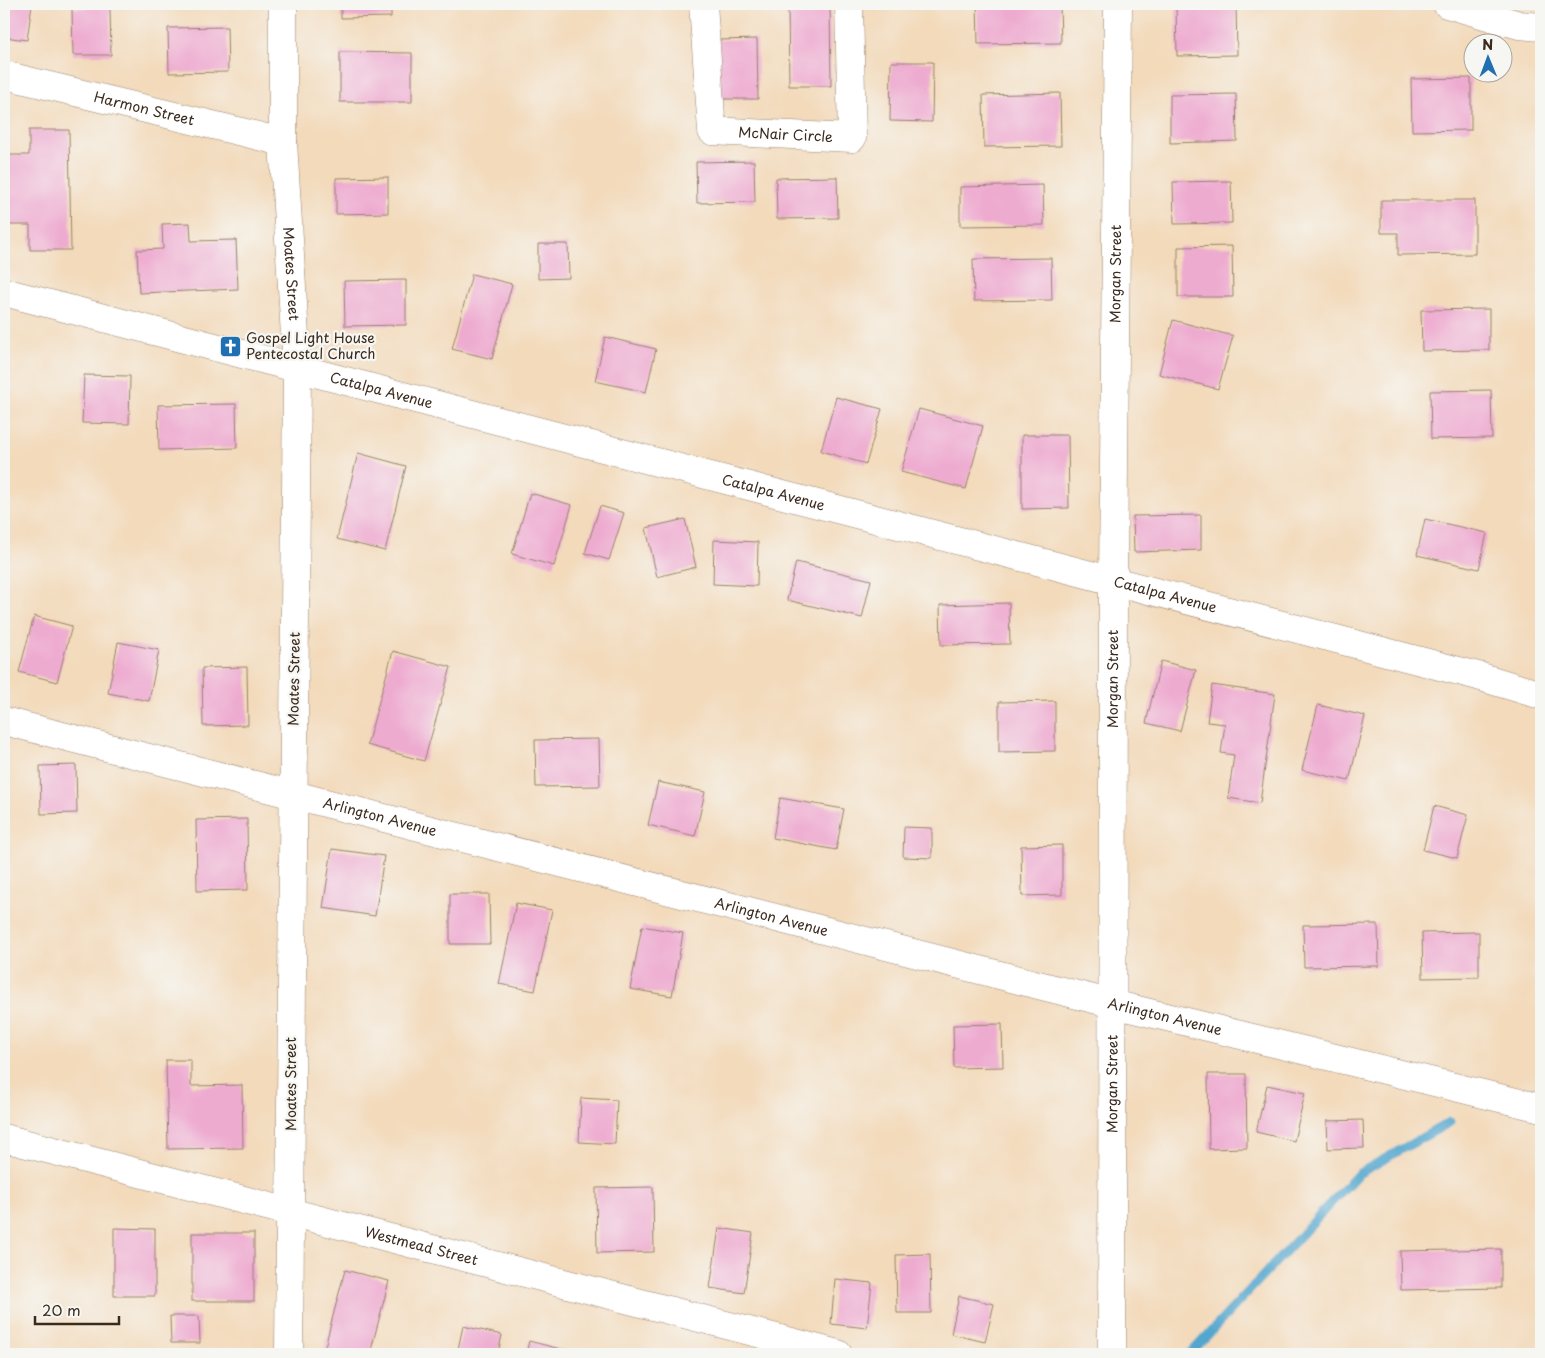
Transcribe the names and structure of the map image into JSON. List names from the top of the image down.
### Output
{
  "streets": {
    "street": [
      "Harmon Street",
      "McNair Circle",
      "Moates Street",
      "Morgan Street",
      "Catalpa Avenue",
      "Arlington Avenue",
      "Westmead Street"
    ]
  },
  "crossings": [
    ["Harmon Street", "Moates Street"],
    ["Moates Street", "Catalpa Avenue"],
    ["Moates Street", "Arlington Avenue"],
    ["Moates Street", "Westmead Street"],
    ["Morgan Street", "Catalpa Avenue"],
    ["Morgan Street", "Arlington Avenue"]
  ],
  "places": {
    "church": ["Gospel Light House Pentecostal Church"]
  },
  "scale_bar": "20 m",
  "north": "top"
}
